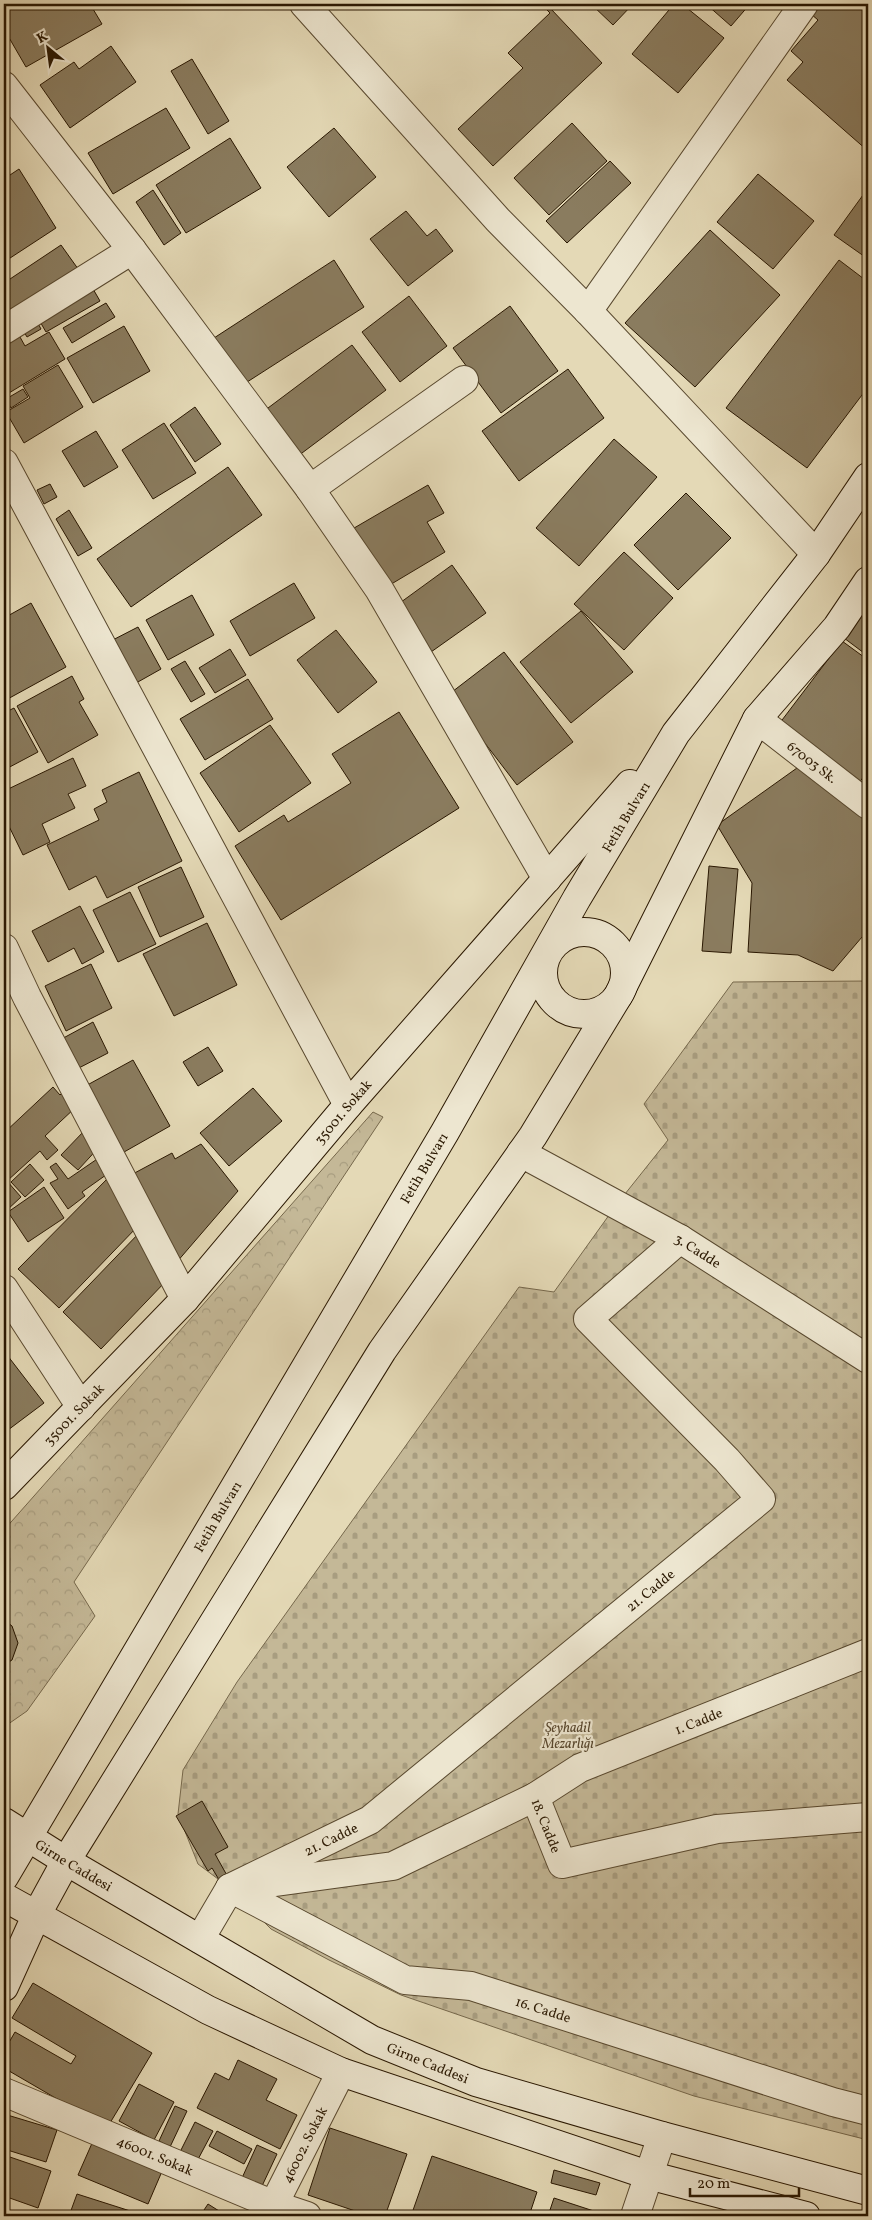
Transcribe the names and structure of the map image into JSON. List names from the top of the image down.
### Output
{
  "streets": {
    "street": [
      "67003 Sk.",
      "Fetih Bulvarı",
      "35001. Sokak",
      "3. Cadde",
      "21. Cadde",
      "1. Cadde",
      "18. Cadde",
      "Girne Caddesi",
      "16. Cadde",
      "46002. Sokak",
      "46001. Sokak"
    ]
  },
  "crossings": [
    ["Fetih Bulvarı", "35001. Sokak"],
    ["Fetih Bulvarı", "Girne Caddesi"],
    ["3. Cadde", "21. Cadde"],
    ["21. Cadde", "18. Cadde"],
    ["21. Cadde", "16. Cadde"],
    ["1. Cadde", "18. Cadde"],
    ["18. Cadde", "16. Cadde"],
    ["46002. Sokak", "46001. Sokak"]
  ],
  "parks": ["Şeyhadil Mezarlığı"],
  "scale_bar": "20 m",
  "north": "top left"
}
